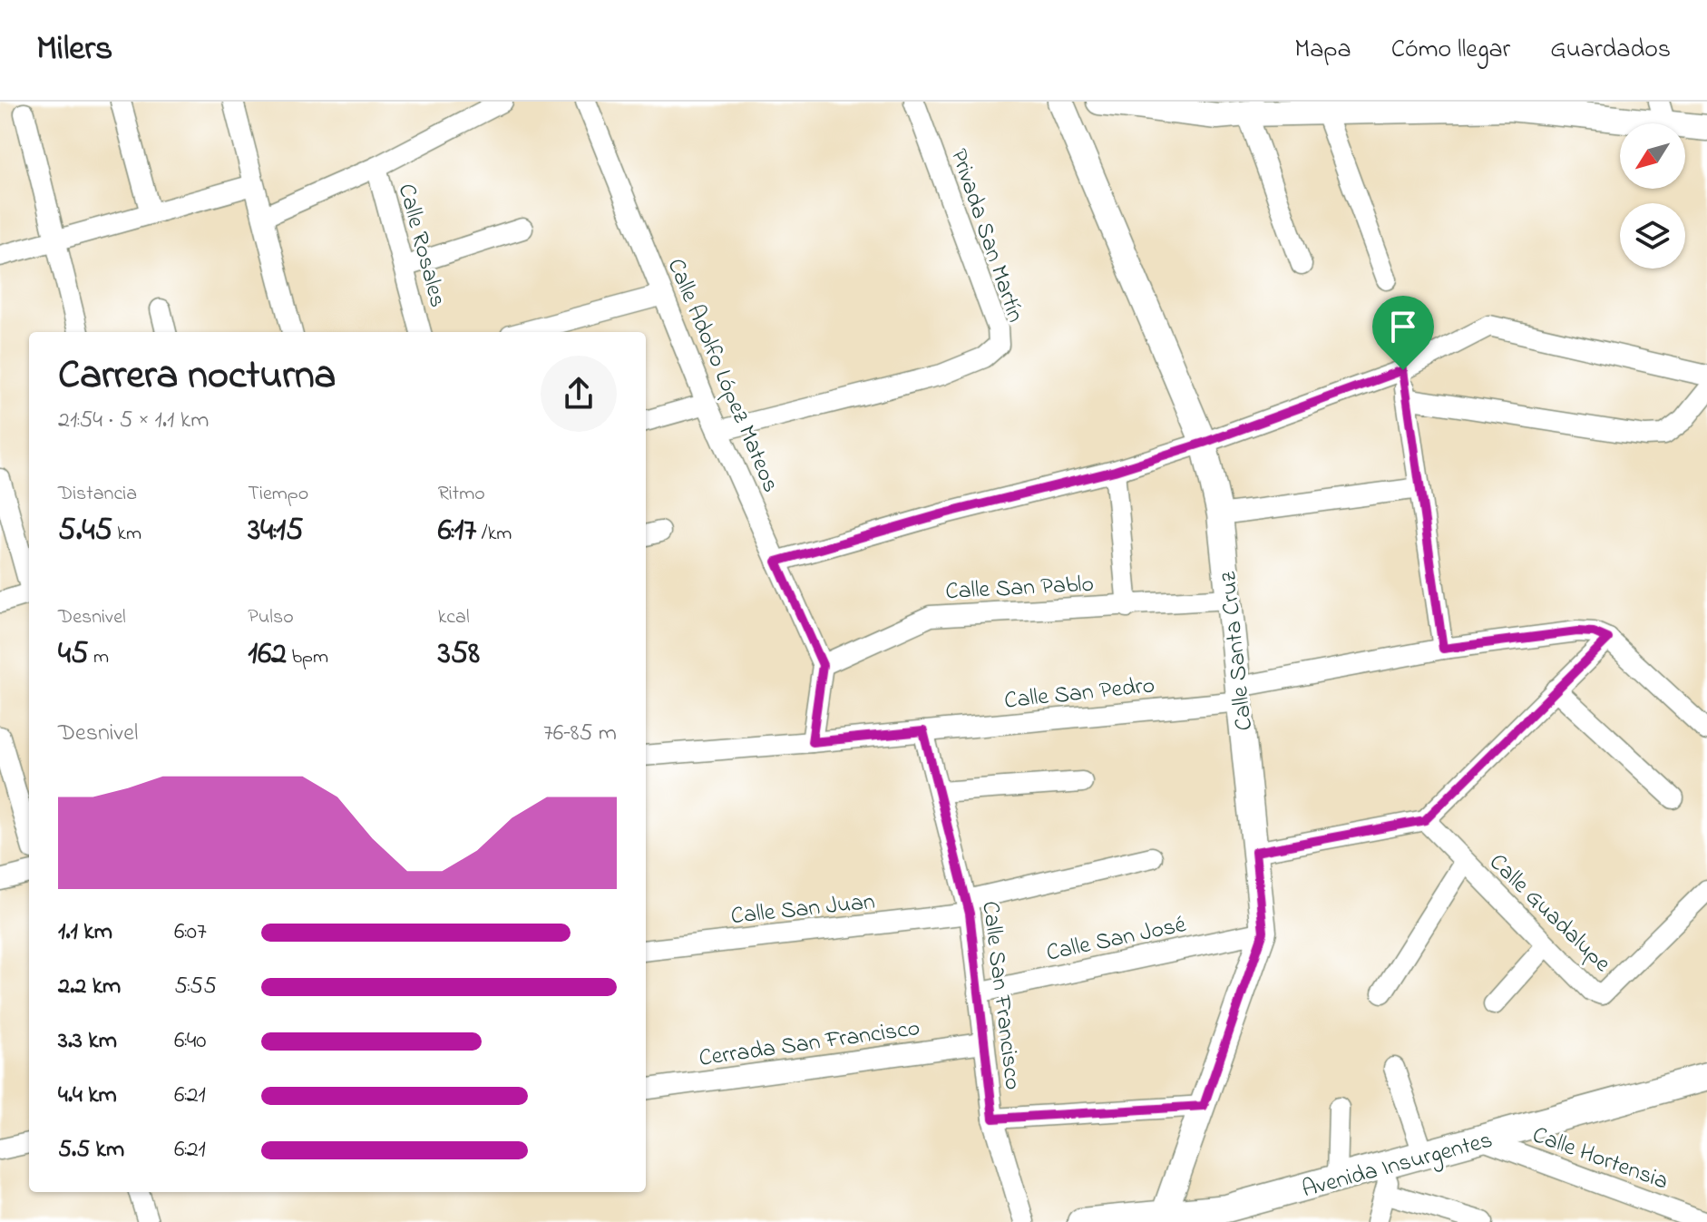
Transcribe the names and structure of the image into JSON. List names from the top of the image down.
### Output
{
  "streets": {
    "main road": ["Avenida Insurgentes"],
    "street": [
      "Privada San Martín",
      "Calle Rosales",
      "Calle Adolfo López Mateos",
      "Calle San Pablo",
      "Calle Santa Cruz",
      "Calle San Pedro",
      "Calle San Juan",
      "Calle Guadalupe",
      "Calle San José",
      "Calle San Francisco",
      "Cerrada San Francisco",
      "Calle Hortensia"
    ]
  },
  "crossings": [
    ["Privada San Martín", "Calle Adolfo López Mateos"],
    ["Calle Adolfo López Mateos", "Calle San Pablo"],
    ["Calle San Pablo", "Calle Santa Cruz"],
    ["Calle Santa Cruz", "Calle San Pedro"],
    ["Calle Santa Cruz", "Calle San José"],
    ["Calle Santa Cruz", "Avenida Insurgentes"],
    ["Calle San Pedro", "Calle San Francisco"],
    ["Calle San Juan", "Calle San Francisco"],
    ["Calle San José", "Calle San Francisco"],
    ["Calle San Francisco", "Cerrada San Francisco"],
    ["Calle Hortensia", "Avenida Insurgentes"]
  ],
  "north": "bottom left",
  "page": {
    "header": "Milers",
    "nav": ["Mapa", "Cómo llegar", "Guardados"],
    "heading": ["Carrera nocturna", "21:54 · 5 × 1.1 km"],
    "stats": [
      ["Distancia", "5.45 km"],
      ["Tiempo", "34:15"],
      ["Ritmo", "6:17 /km"],
      ["Desnivel", "45 m"],
      ["Pulso", "162 bpm"],
      ["kcal", "358"]
    ],
    "chart": ["Desnivel", "76–85 m"],
    "list": [
      {
        "name": "1.1 km",
        "note": "6:07"
      },
      {
        "name": "2.2 km",
        "note": "5:55"
      },
      {
        "name": "3.3 km",
        "note": "6:40"
      },
      {
        "name": "4.4 km",
        "note": "6:21"
      },
      {
        "name": "5.5 km",
        "note": "6:21"
      }
    ]
  }
}
